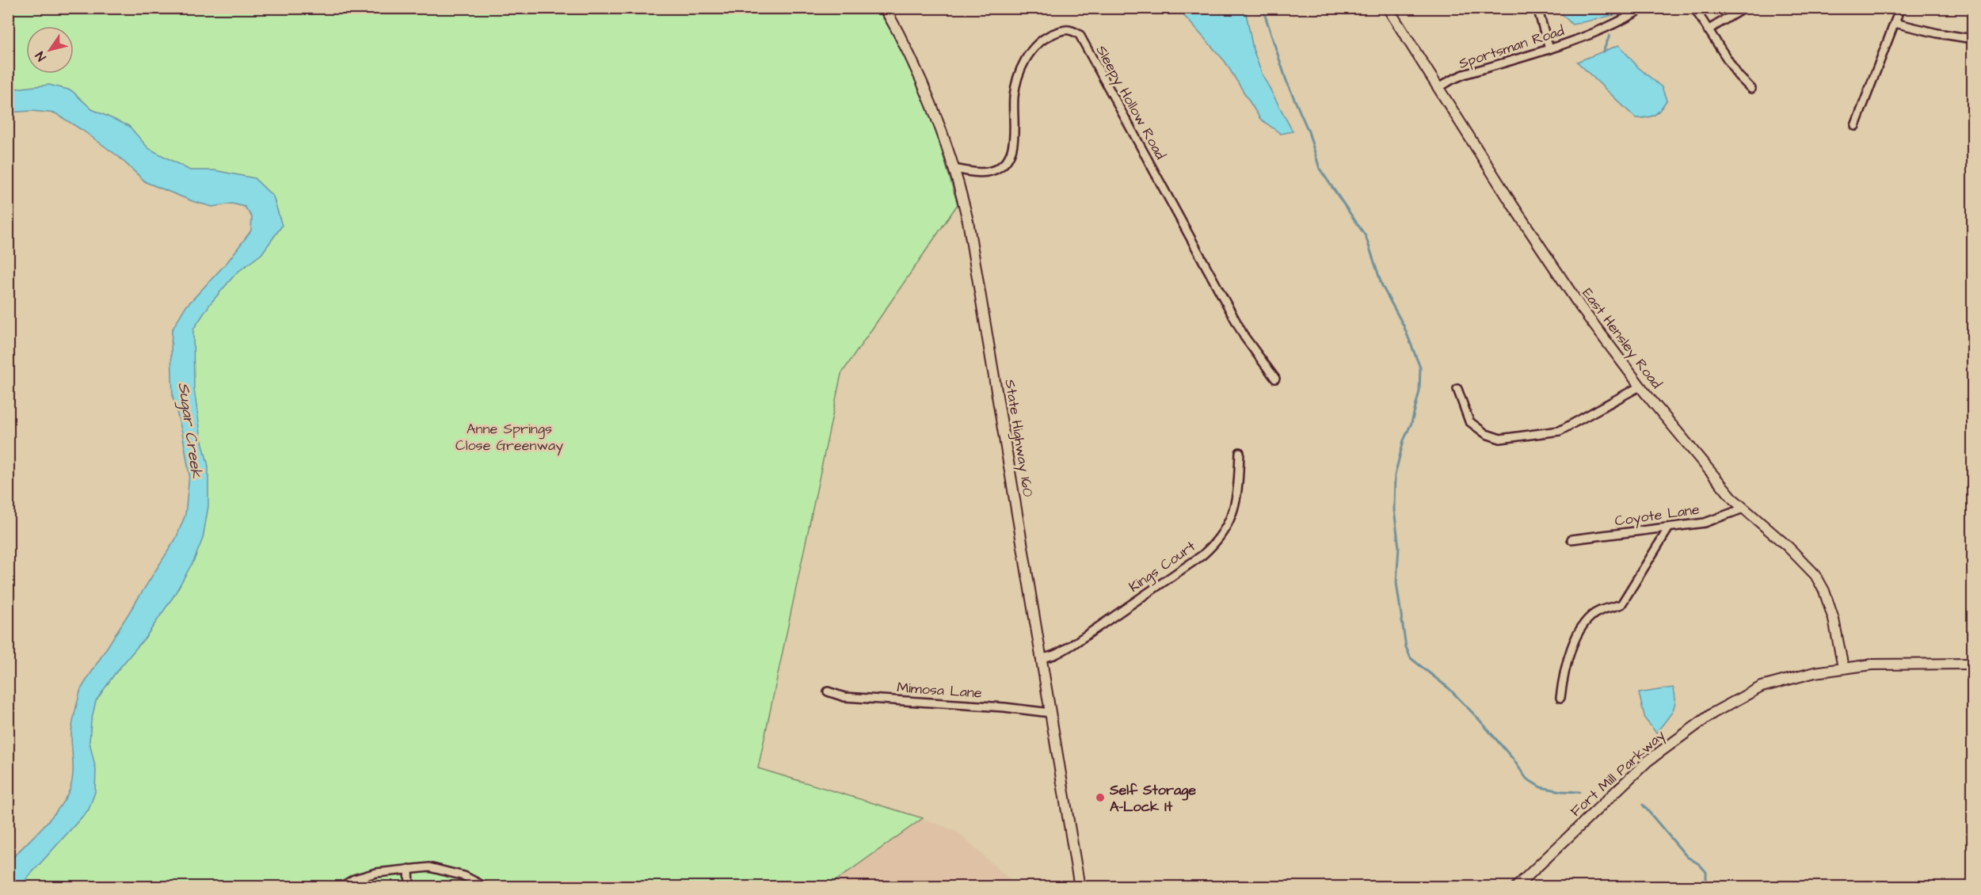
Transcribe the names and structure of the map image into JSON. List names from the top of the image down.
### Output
{
  "streets": {
    "main road": ["East Hensley Road", "State Highway 160", "Fort Mill Parkway"],
    "street": [
      "Sportsman Road",
      "Sleepy Hollow Road",
      "Coyote Lane",
      "Kings Court",
      "Mimosa Lane"
    ]
  },
  "crossings": [
    ["Sportsman Road", "East Hensley Road"],
    ["Sleepy Hollow Road", "State Highway 160"],
    ["East Hensley Road", "Coyote Lane"],
    ["East Hensley Road", "Fort Mill Parkway"],
    ["State Highway 160", "Kings Court"],
    ["State Highway 160", "Mimosa Lane"]
  ],
  "water": ["Sugar Creek"],
  "parks": ["Anne Springs Close Greenway"],
  "places": ["Self Storage A-Lock It"],
  "north": "bottom left"
}
